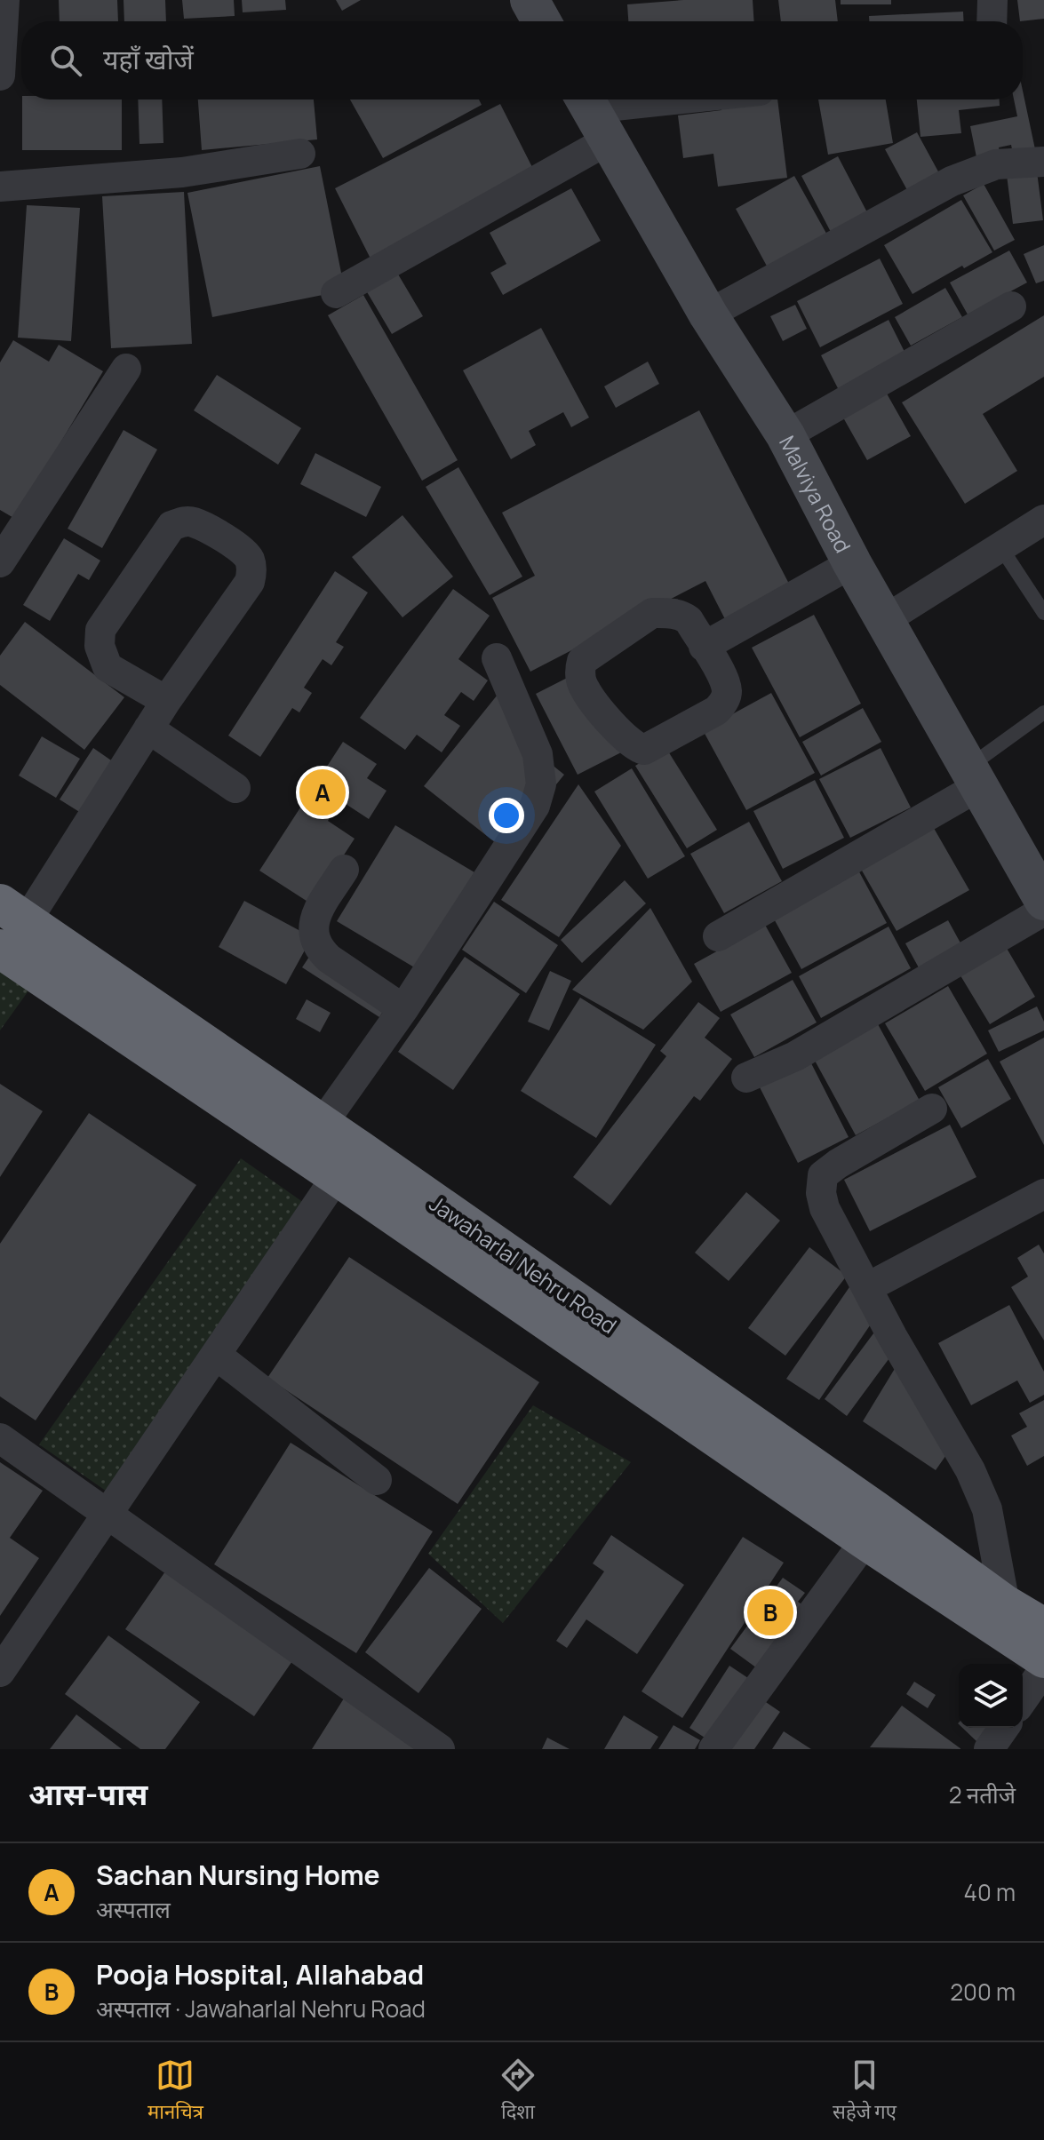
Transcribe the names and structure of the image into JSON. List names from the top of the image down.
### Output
{
  "streets": {
    "highway": ["Jawaharlal Nehru Road"],
    "street": ["Malviya Road"]
  },
  "page": {
    "search": "यहाँ खोजें",
    "pins": ["A", "B"],
    "heading": ["आस-पास", "2 नतीजे"],
    "list": [
      {
        "mark": "A",
        "name": "Sachan Nursing Home",
        "note": "अस्पताल",
        "value": "40 m"
      },
      {
        "mark": "B",
        "name": "Pooja Hospital, Allahabad",
        "note": "अस्पताल · Jawaharlal Nehru Road",
        "value": "200 m"
      }
    ],
    "nav": ["मानचित्र", "दिशा", "सहेजे गए"]
  }
}
